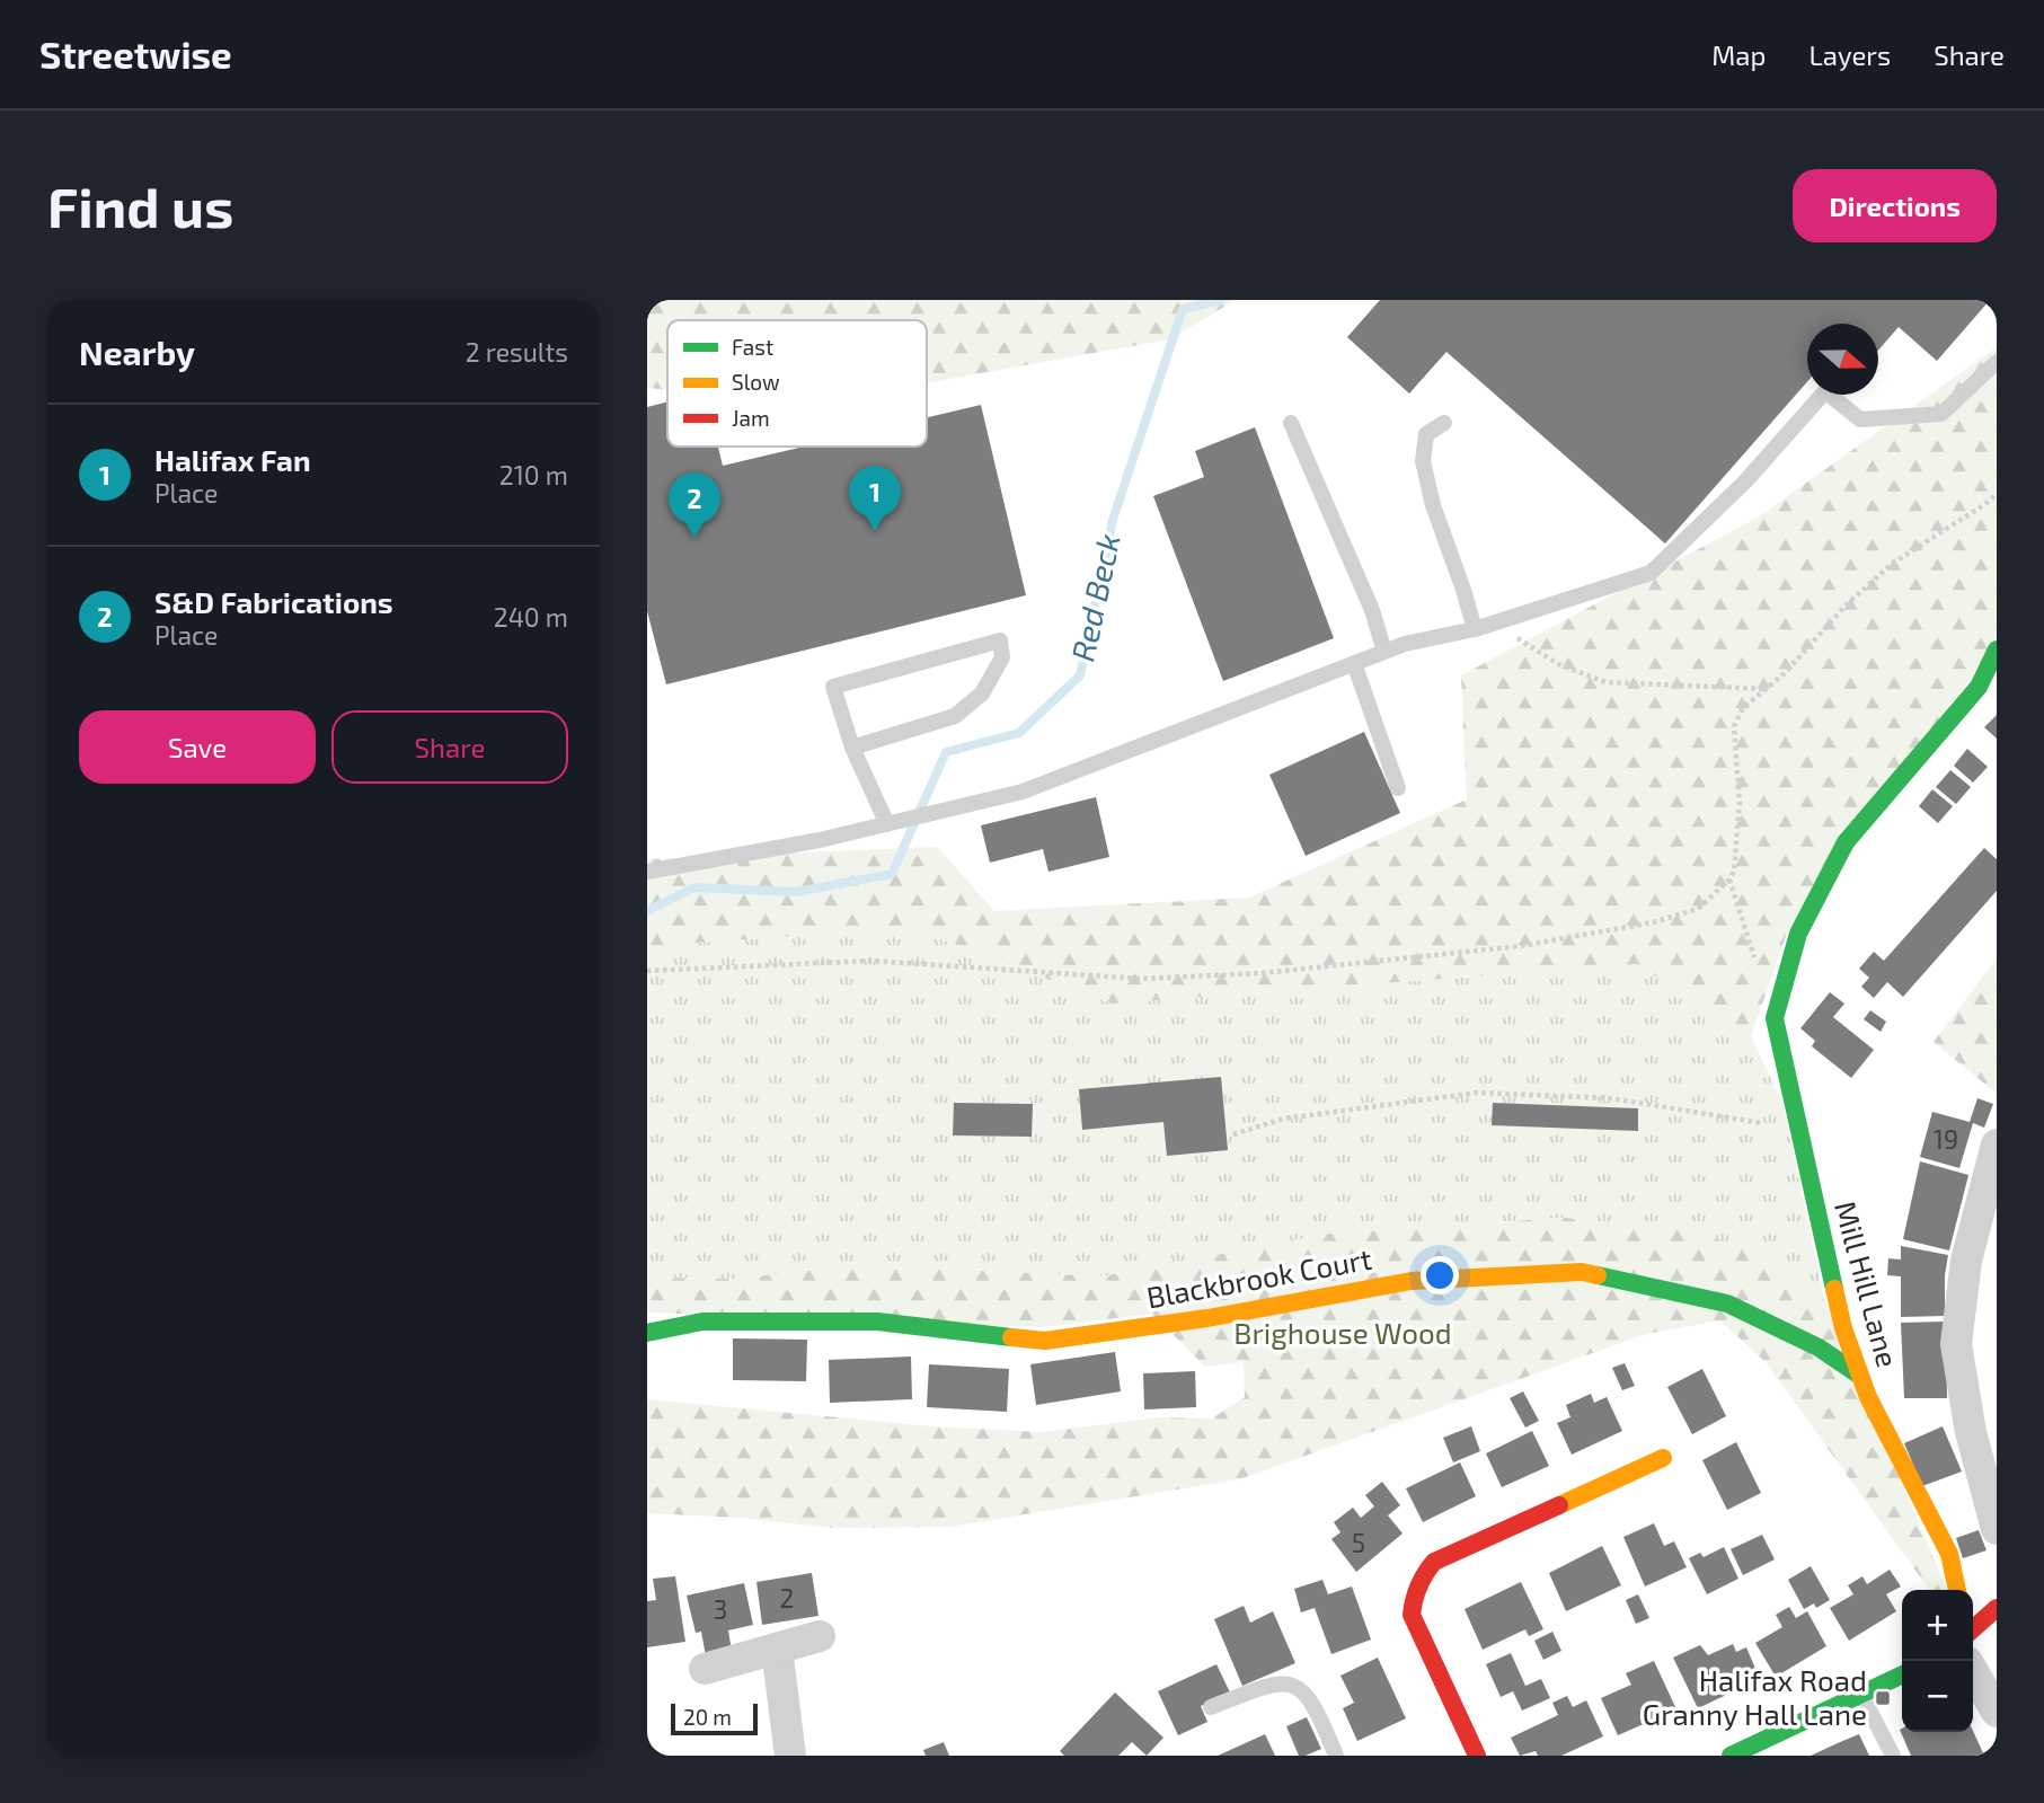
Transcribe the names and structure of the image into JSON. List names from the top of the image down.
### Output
{
  "streets": {
    "street": ["Blackbrook Court", "Mill Hill Lane"]
  },
  "crossings": [
    ["Blackbrook Court", "Mill Hill Lane"]
  ],
  "water": ["Red Beck"],
  "parks": ["Brighouse Wood"],
  "places": {
    "transit": ["Halifax Road Granny Hall Lane"]
  },
  "house_numbers": [
    "19",
    "5",
    "2",
    "3"
  ],
  "legend": ["Fast", "Slow", "Jam"],
  "scale_bar": "20 m",
  "north": "right",
  "page": {
    "header": "Streetwise",
    "nav": ["Map", "Layers", "Share"],
    "buttons": [
      "Directions",
      ["Save", "Share"]
    ],
    "title": "Find us",
    "heading": ["Nearby", "2 results"],
    "list": [
      {
        "mark": "1",
        "name": "Halifax Fan",
        "note": "Place",
        "value": "210 m"
      },
      {
        "mark": "2",
        "name": "S&D Fabrications",
        "note": "Place",
        "value": "240 m"
      }
    ],
    "pins": ["1", "2"],
    "map_buttons": ["+", "−"],
    "scale": "20 m"
  }
}
